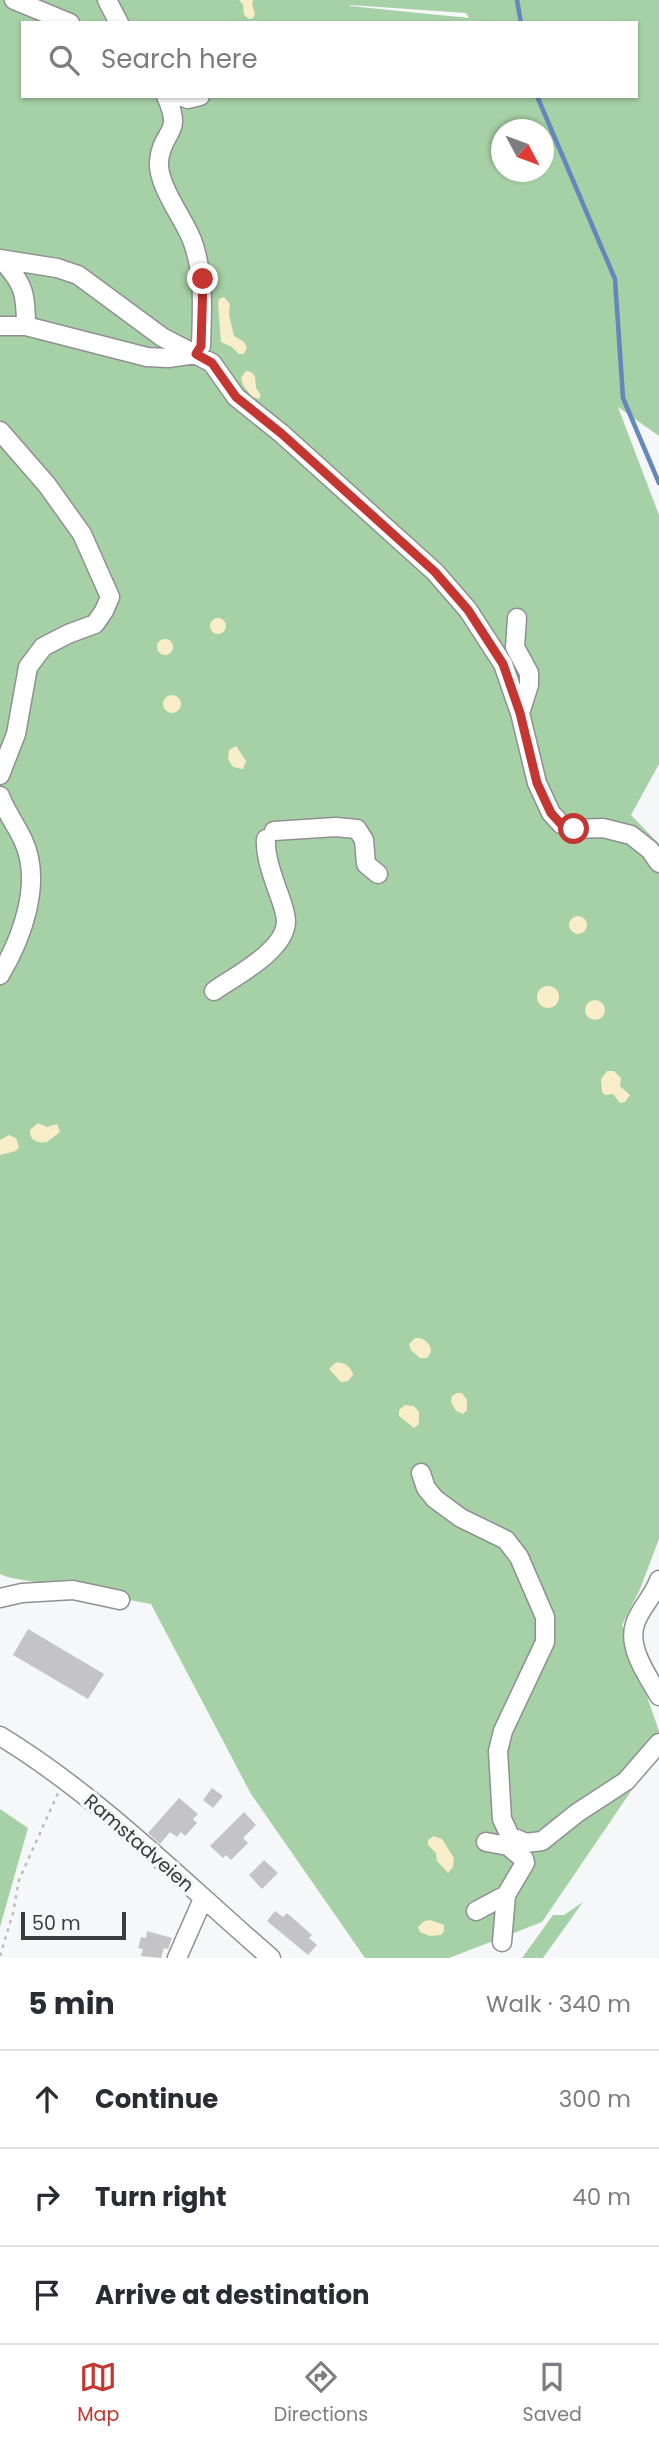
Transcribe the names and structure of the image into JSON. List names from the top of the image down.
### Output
{
  "streets": {
    "street": ["Ramstadveien"]
  },
  "scale_bar": "50 m",
  "north": "bottom right",
  "page": {
    "search": "Search here",
    "scale": "50 m",
    "heading": ["5 min", "Walk · 340 m"],
    "list": [
      ["Continue", "300 m"],
      ["Turn right", "40 m"],
      "Arrive at destination"
    ],
    "nav": ["Map", "Directions", "Saved"]
  }
}
